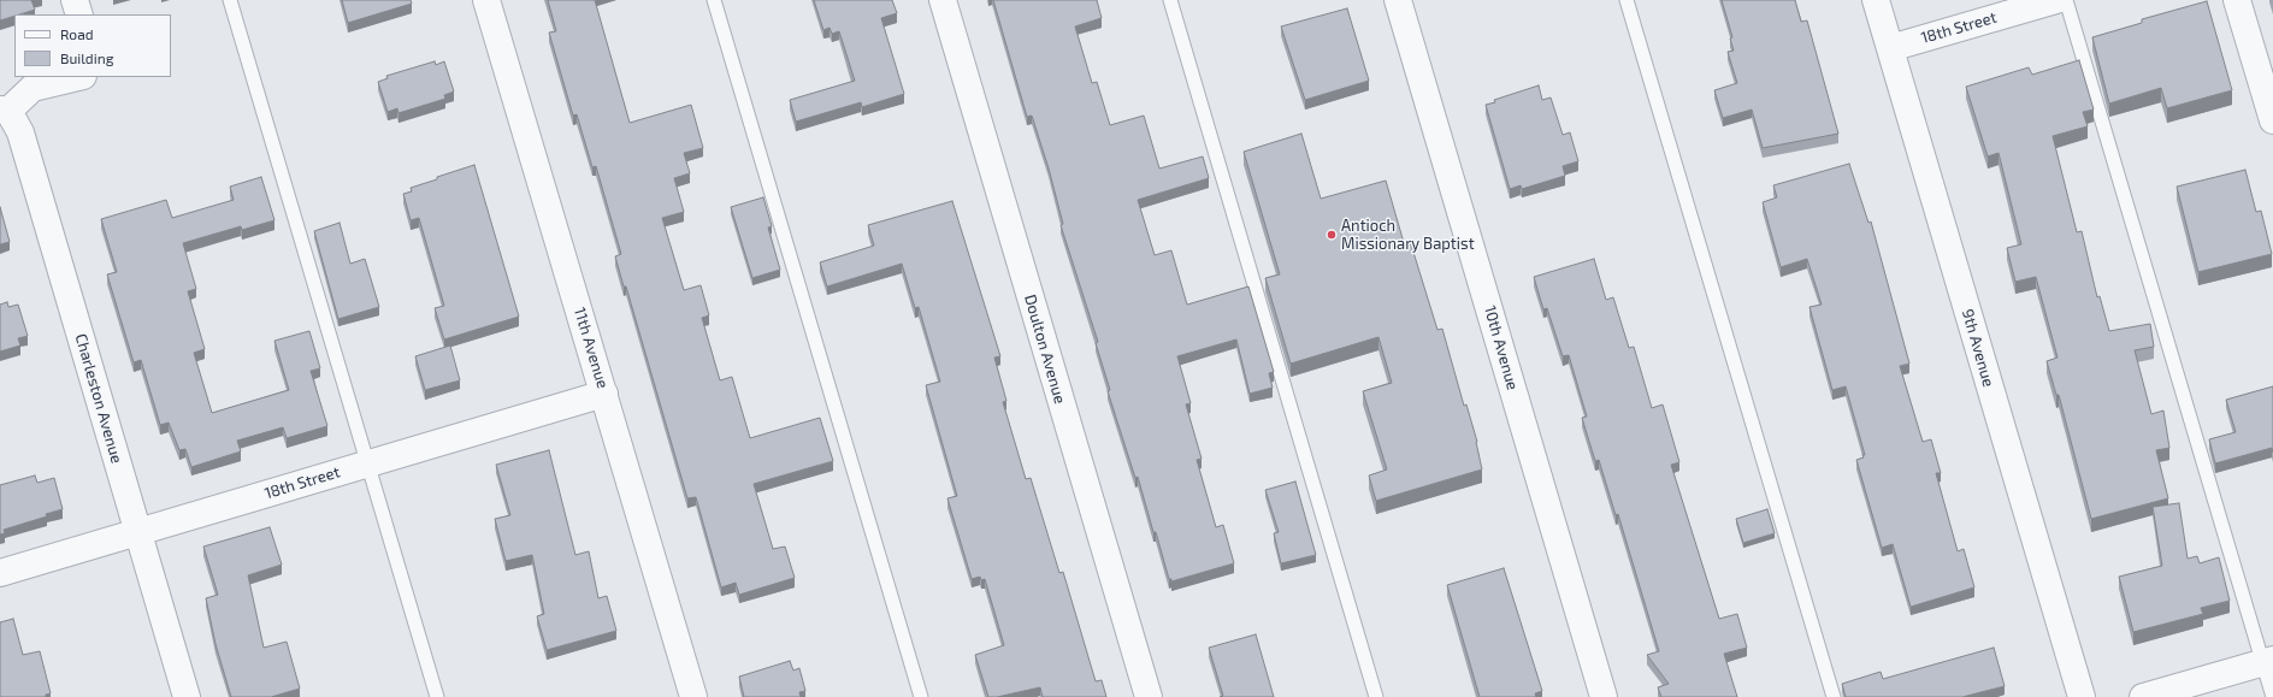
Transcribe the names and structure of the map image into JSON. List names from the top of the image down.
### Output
{
  "streets": {
    "street": [
      "18th Street",
      "11th Avenue",
      "10th Avenue",
      "9th Avenue",
      "Doulton Avenue",
      "Charleston Avenue"
    ]
  },
  "crossings": [
    ["18th Street", "11th Avenue"],
    ["18th Street", "9th Avenue"],
    ["18th Street", "Charleston Avenue"]
  ],
  "places": ["Antioch Missionary Baptist"],
  "legend": ["Road", "Building"]
}
